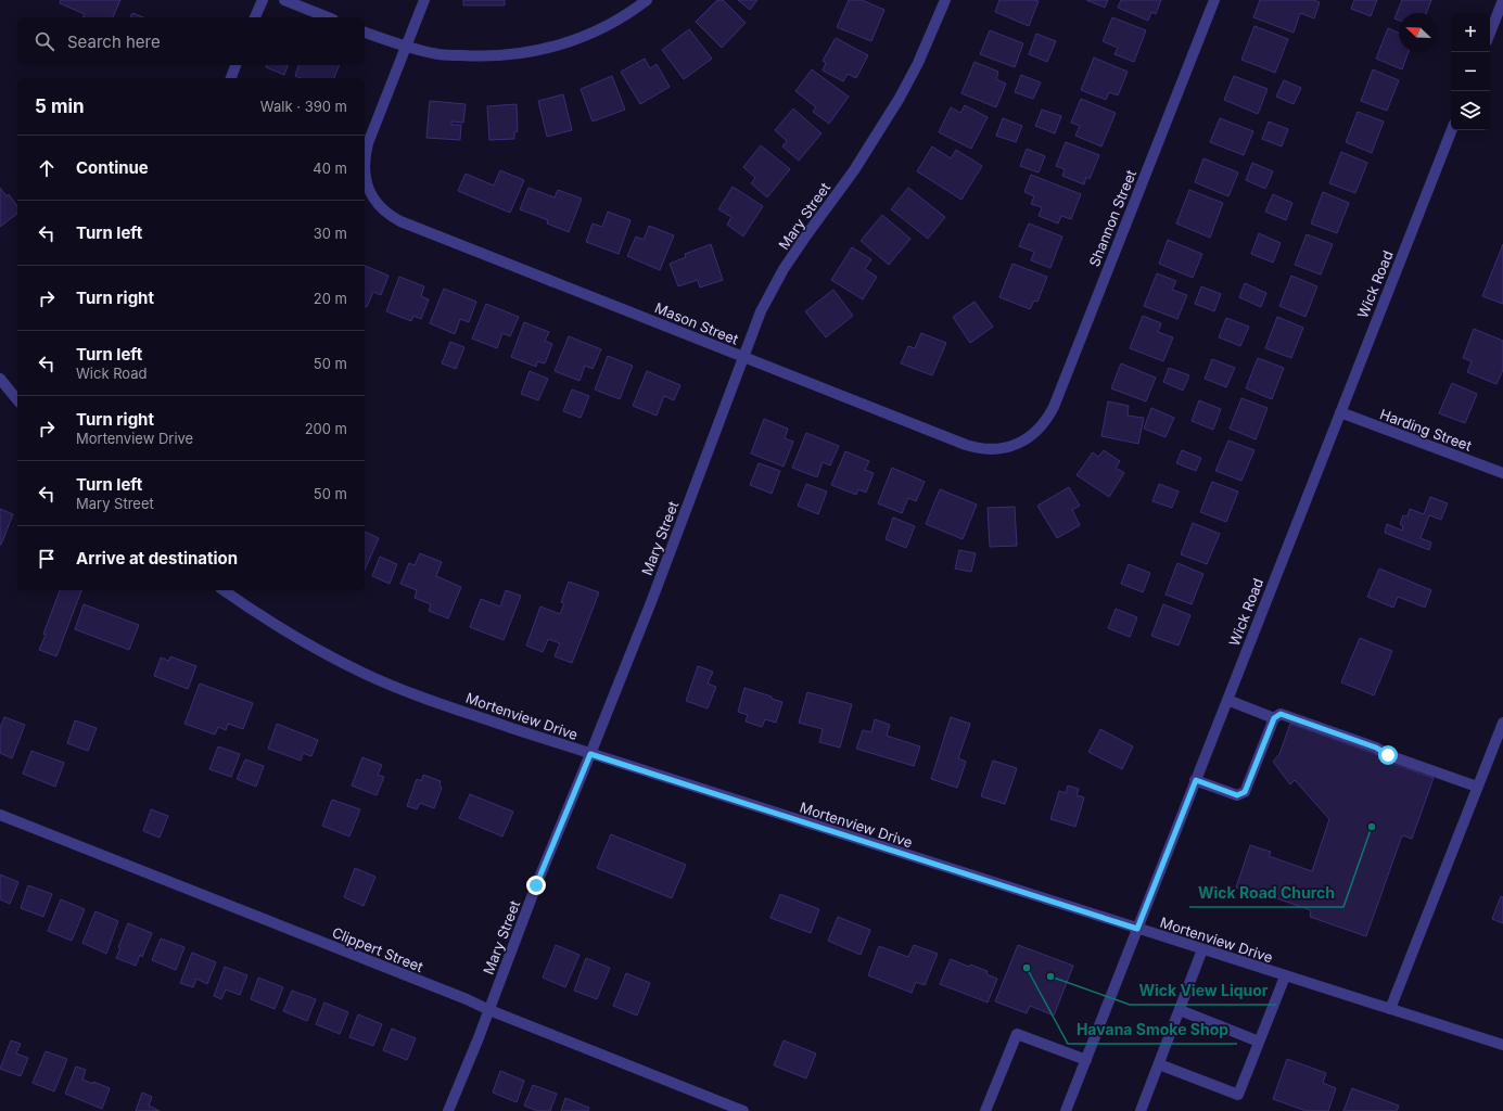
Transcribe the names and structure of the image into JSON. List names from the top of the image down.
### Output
{
  "streets": {
    "street": [
      "Mary Street",
      "Shannon Street",
      "Wick Road",
      "Mason Street",
      "Harding Street",
      "Mortenview Drive",
      "Clippert Street"
    ]
  },
  "crossings": [
    ["Mary Street", "Mason Street"],
    ["Mary Street", "Mortenview Drive"],
    ["Mary Street", "Clippert Street"],
    ["Shannon Street", "Mason Street"],
    ["Wick Road", "Harding Street"],
    ["Wick Road", "Mortenview Drive"]
  ],
  "places": ["Wick Road Church", "Havana Smoke Shop", "Wick View Liquor"],
  "north": "top left",
  "page": {
    "map_buttons": ["+", "−"],
    "search": "Search here",
    "heading": ["5 min", "Walk · 390 m"],
    "list": [
      ["Continue", "40 m"],
      ["Turn left", "30 m"],
      ["Turn right", "20 m"],
      ["Turn left", "Wick Road", "50 m"],
      ["Turn right", "Mortenview Drive", "200 m"],
      ["Turn left", "Mary Street", "50 m"],
      "Arrive at destination"
    ]
  }
}
